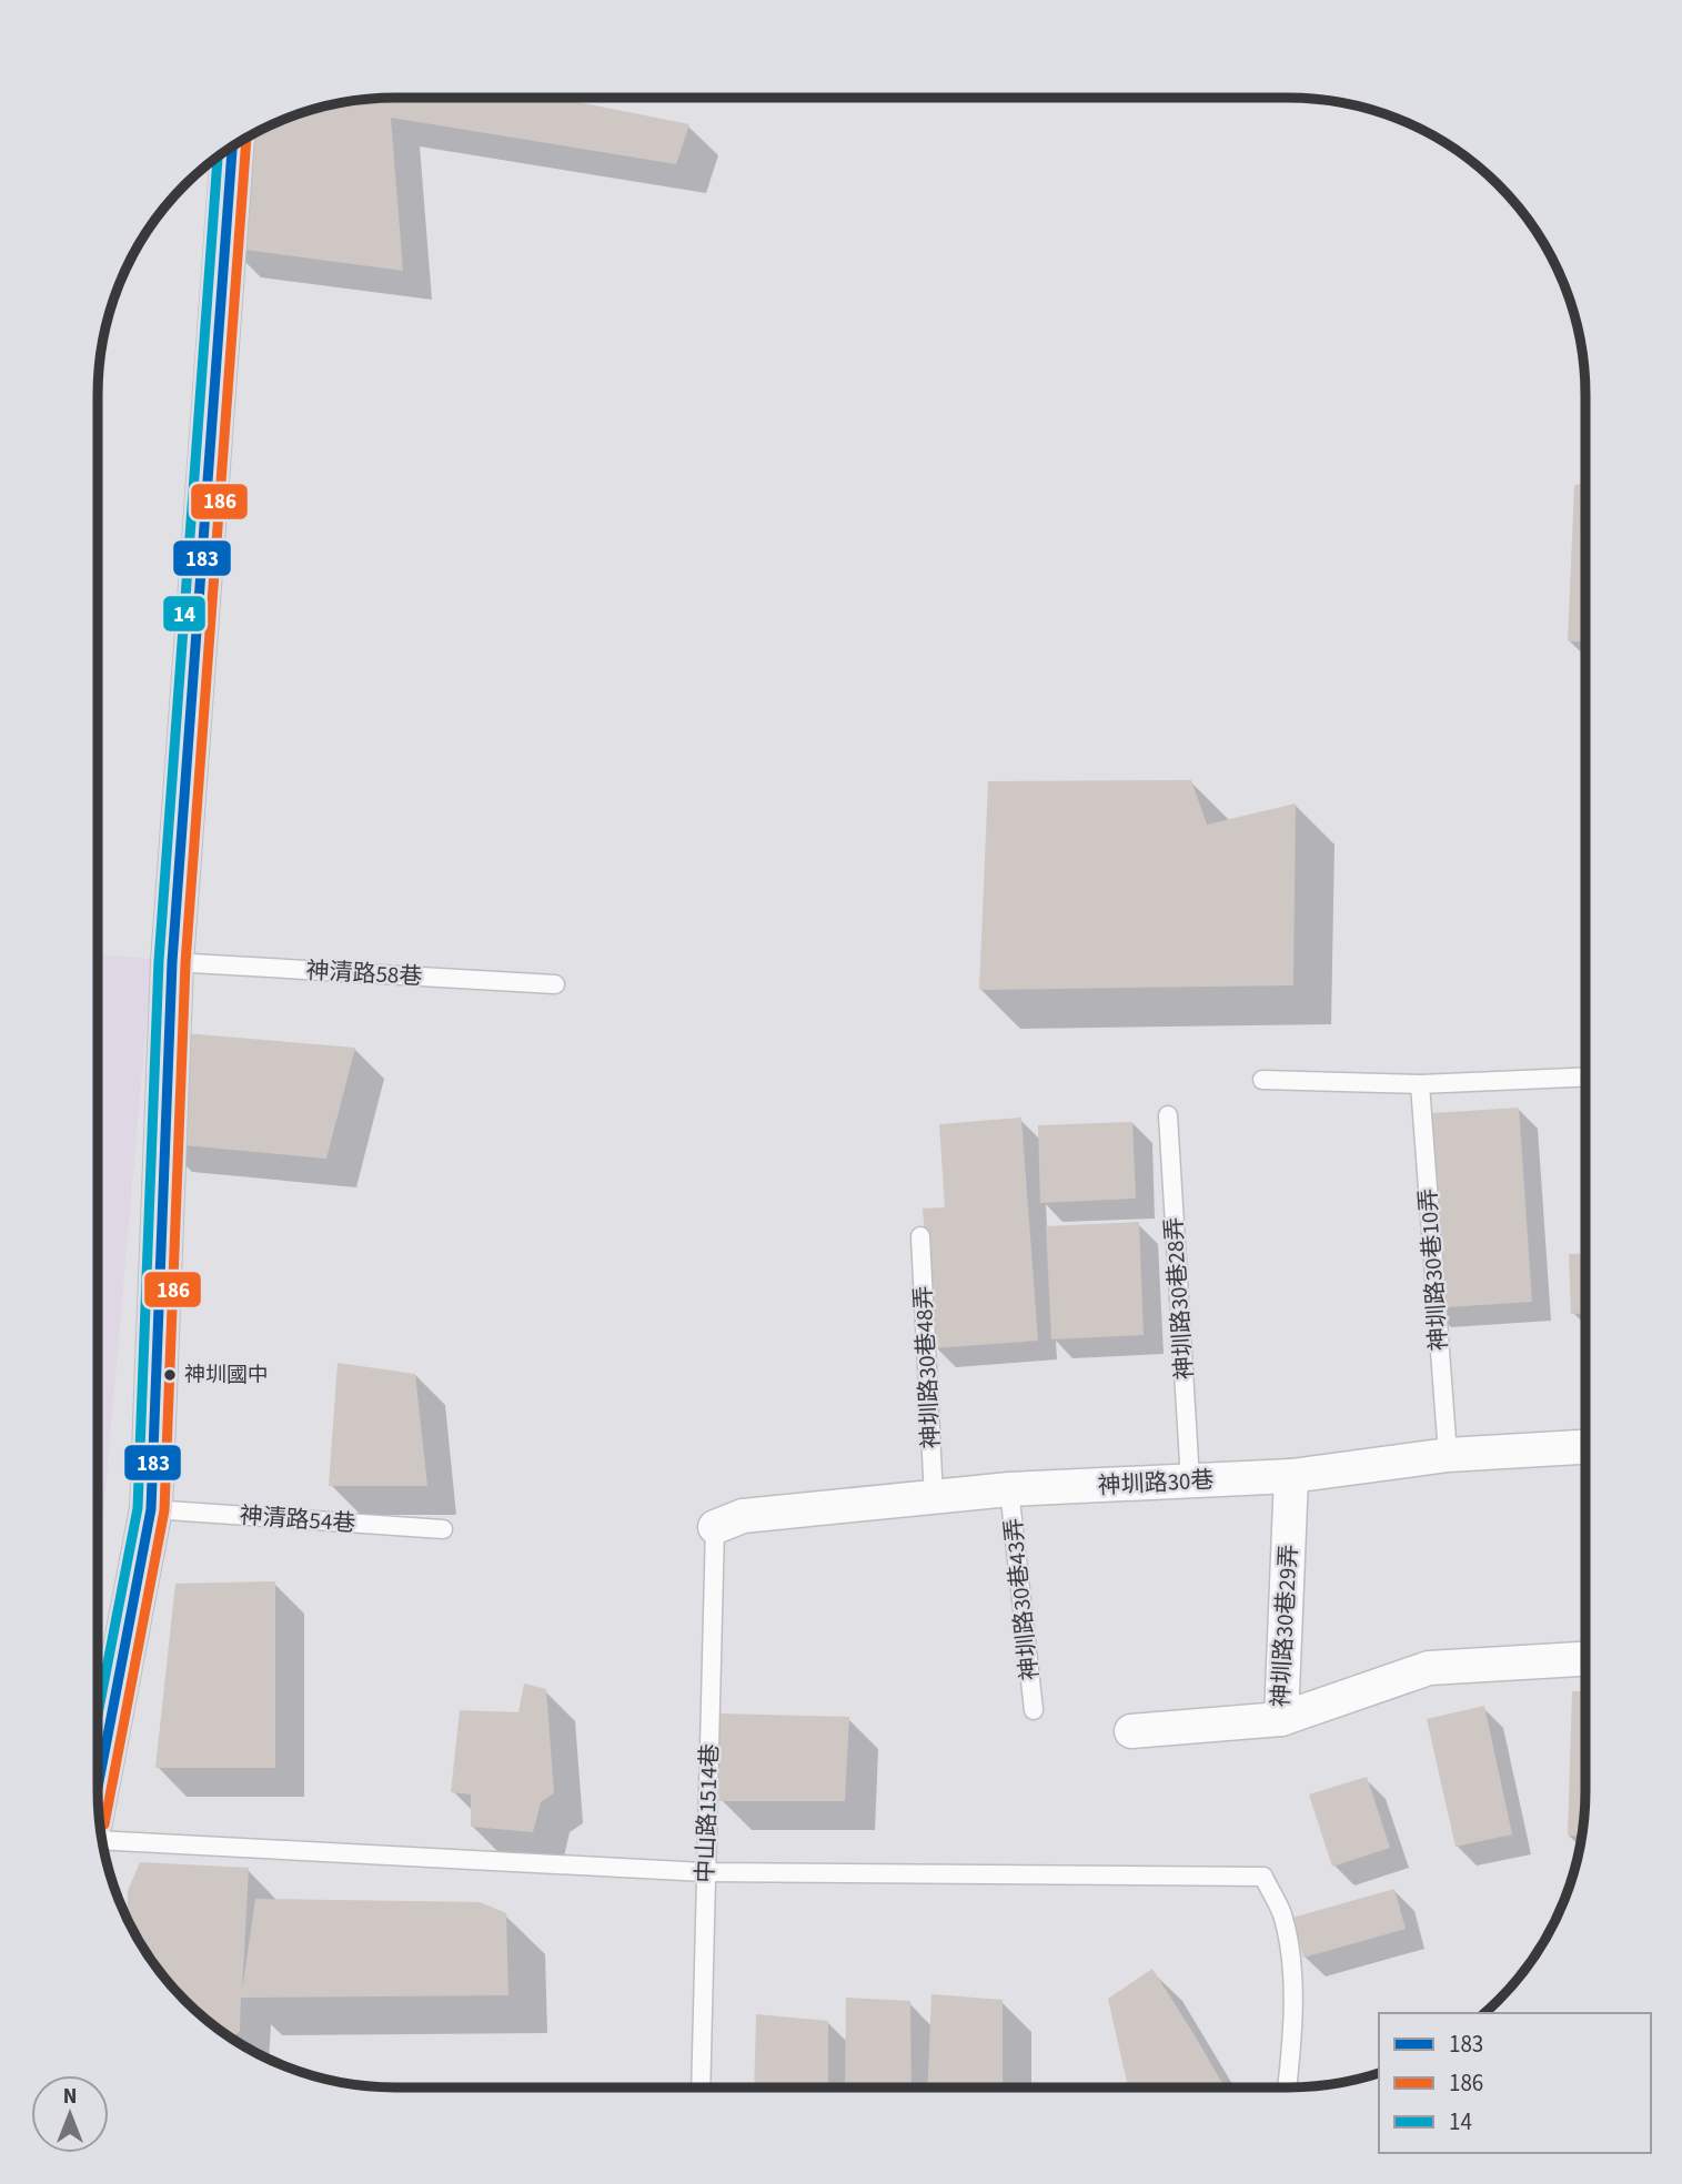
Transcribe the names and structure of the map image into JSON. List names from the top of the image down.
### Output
{
  "streets": {
    "street": ["神圳路30巷", "神圳路30巷29弄"],
    "lane": [
      "神清路58巷",
      "神圳路30巷10弄",
      "神圳路30巷28弄",
      "神圳路30巷48弄",
      "神清路54巷",
      "神圳路30巷43弄",
      "中山路1514巷"
    ]
  },
  "crossings": [
    ["神圳路30巷10弄", "神圳路30巷"],
    ["神圳路30巷28弄", "神圳路30巷"],
    ["神圳路30巷48弄", "神圳路30巷"],
    ["神圳路30巷", "神圳路30巷43弄"],
    ["神圳路30巷", "神圳路30巷29弄"],
    ["神圳路30巷", "中山路1514巷"]
  ],
  "places": ["神圳國中"],
  "lines": ["transit line 186", "transit line 183", "transit line 14"],
  "legend": ["183", "186", "14"],
  "north": "top"
}
